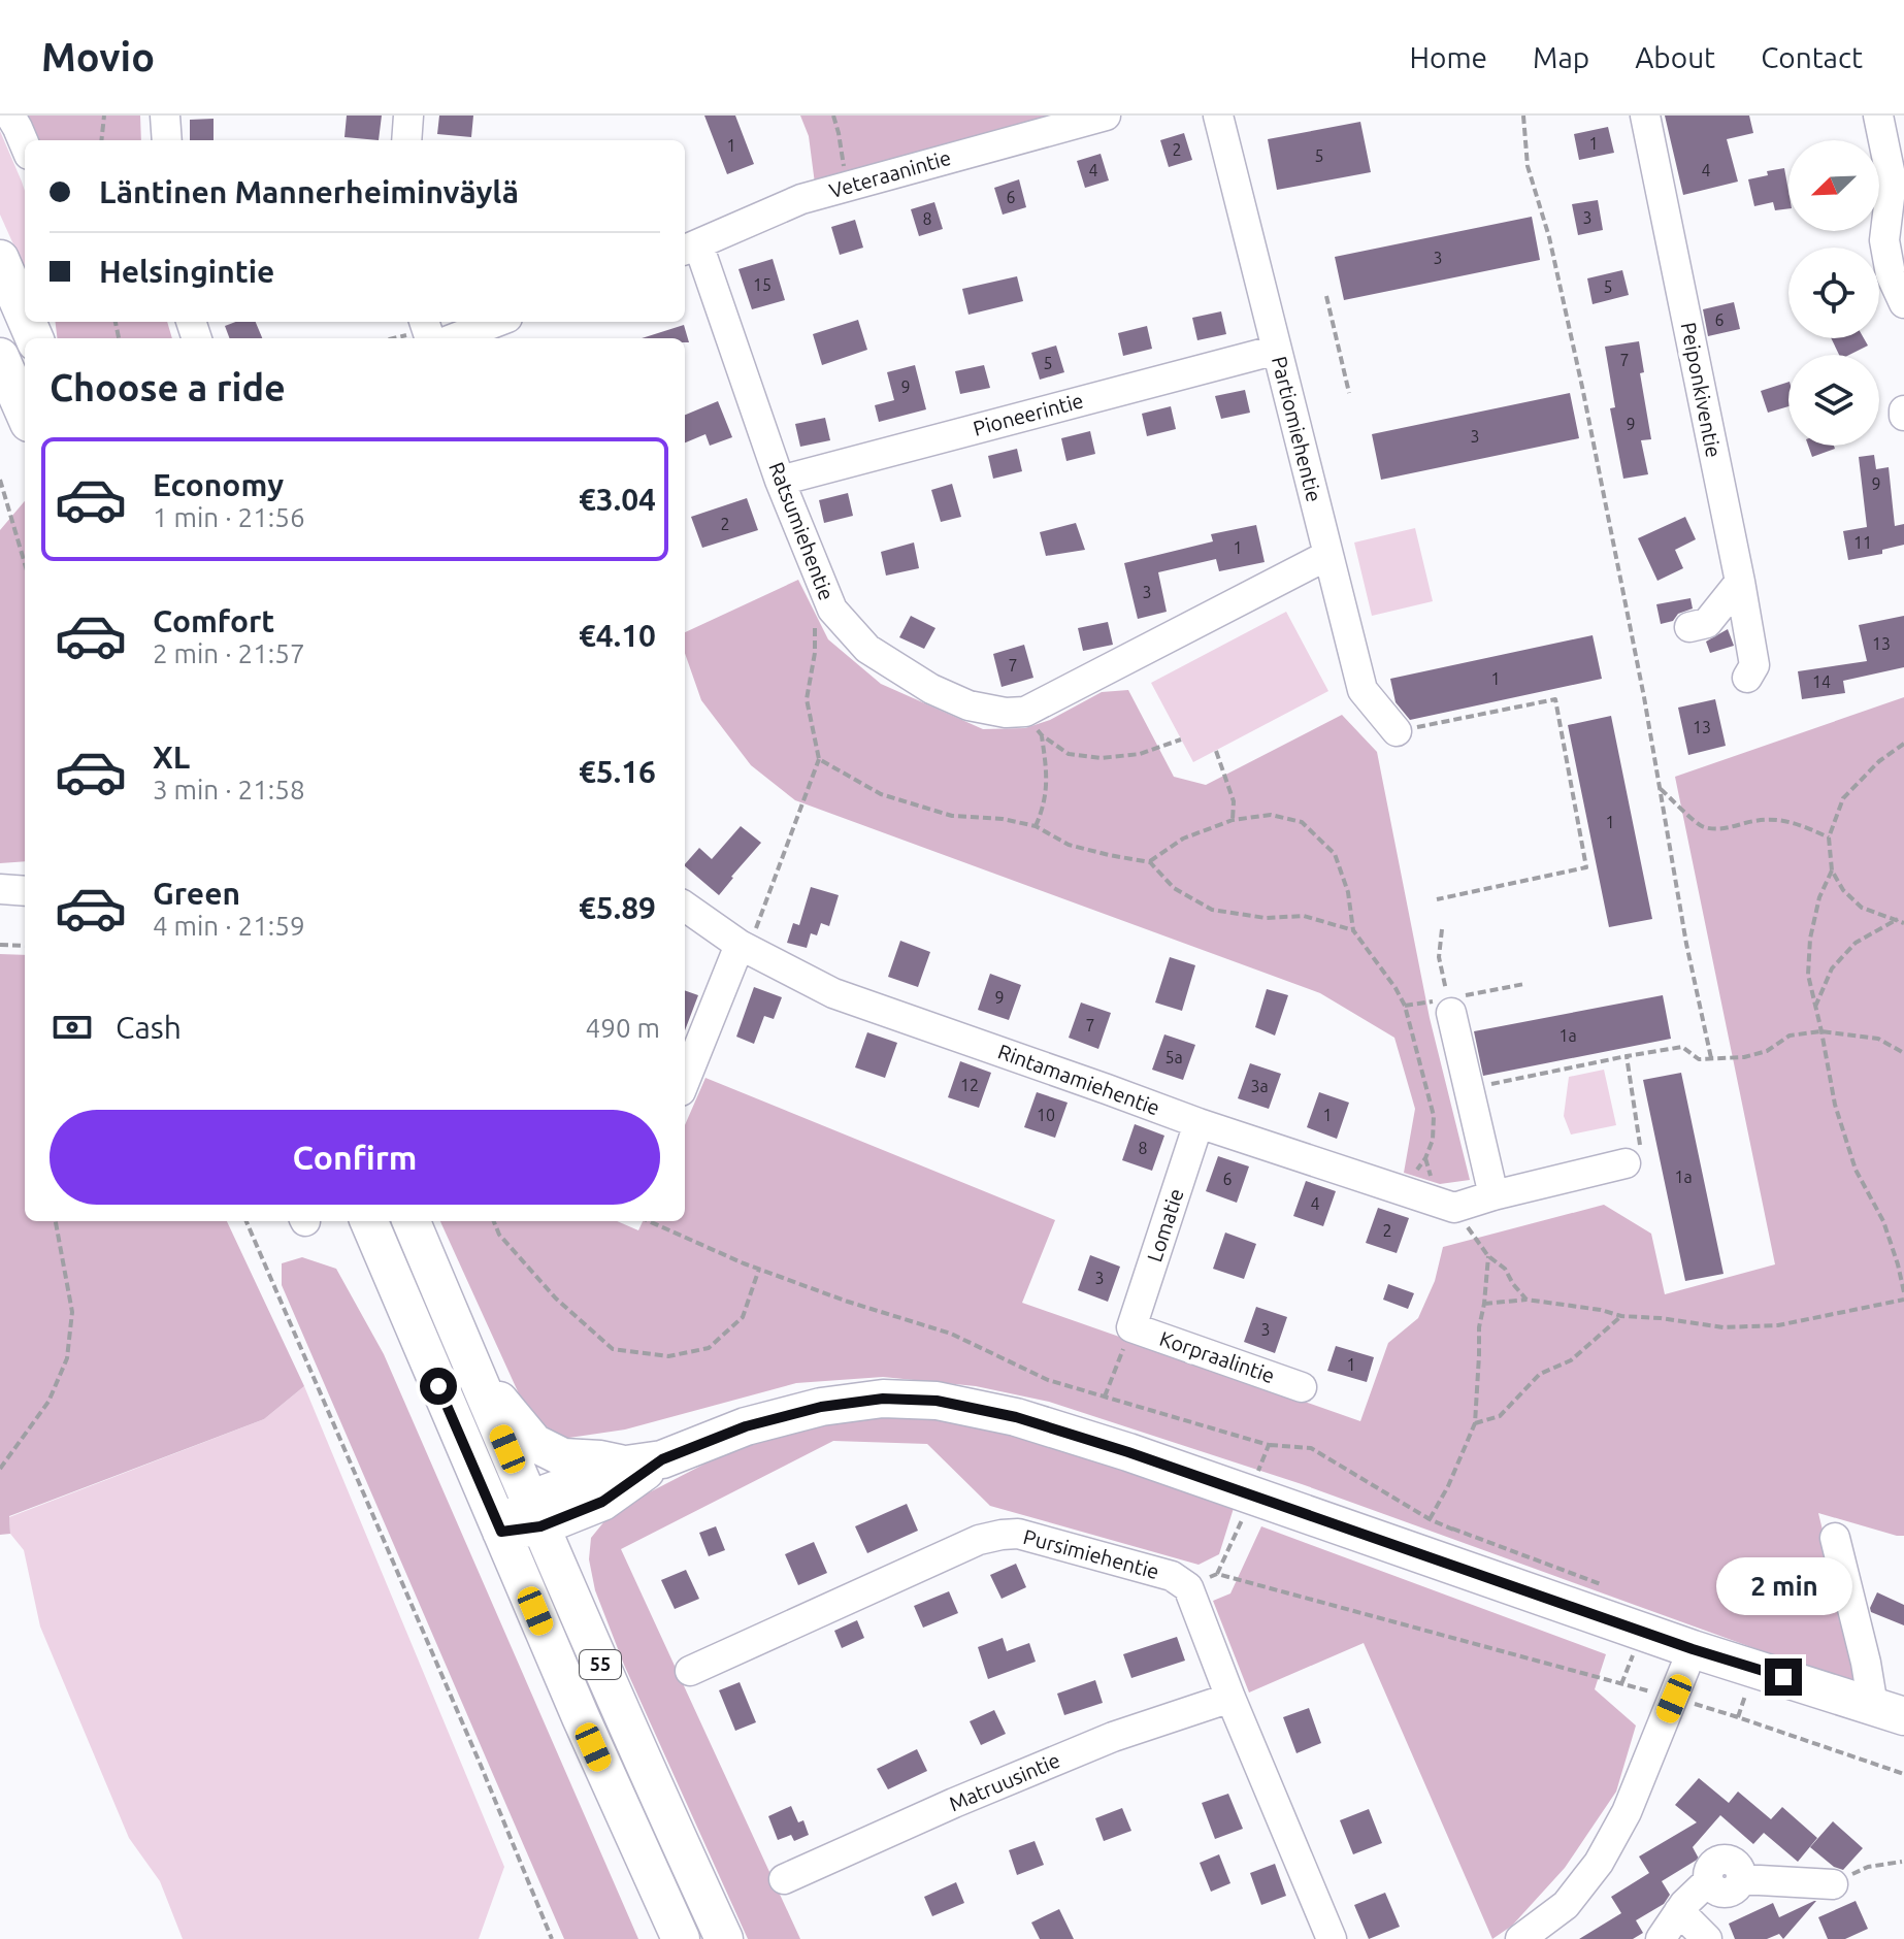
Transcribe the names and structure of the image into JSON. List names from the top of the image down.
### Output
{
  "streets": {
    "main road": ["55"],
    "street": [
      "Veteraanintie",
      "Peiponkiventie",
      "Pioneerintie",
      "Partiomiehentie",
      "Ratsumiehentie",
      "Rintamamiehentie",
      "Lomatie",
      "Korpraalintie",
      "Pursimiehentie",
      "Matruusintie"
    ]
  },
  "crossings": [
    ["Veteraanintie", "Ratsumiehentie"],
    ["Pioneerintie", "Partiomiehentie"],
    ["Pioneerintie", "Ratsumiehentie"],
    ["Rintamamiehentie", "Lomatie"],
    ["Lomatie", "Korpraalintie"]
  ],
  "house_numbers": [
    "1",
    "1",
    "2",
    "5",
    "4",
    "4",
    "6",
    "3",
    "8",
    "3",
    "15",
    "5",
    "6",
    "7",
    "5",
    "9",
    "9",
    "3",
    "9",
    "2",
    "11",
    "1",
    "3",
    "13",
    "7",
    "1",
    "14",
    "13",
    "1",
    "9",
    "7",
    "1a",
    "5a",
    "12",
    "3a",
    "10",
    "1",
    "8",
    "1a",
    "6",
    "4",
    "2",
    "3",
    "3",
    "1"
  ],
  "north": "bottom left",
  "page": {
    "header": "Movio",
    "nav": [
      "Home",
      "Map",
      "About",
      "Contact"
    ],
    "banner": ["Läntinen Mannerheiminväylä", "Helsingintie"],
    "heading": "Choose a ride",
    "list": [
      {
        "name": "Economy",
        "note": "1 min · 21:56",
        "value": "€3.04"
      },
      {
        "name": "Comfort",
        "note": "2 min · 21:57",
        "value": "€4.10"
      },
      {
        "name": "XL",
        "note": "3 min · 21:58",
        "value": "€5.16"
      },
      {
        "name": "Green",
        "note": "4 min · 21:59",
        "value": "€5.89"
      }
    ],
    "pay": ["Cash", "490 m"],
    "buttons": "Confirm",
    "bubble": "2 min"
  }
}
